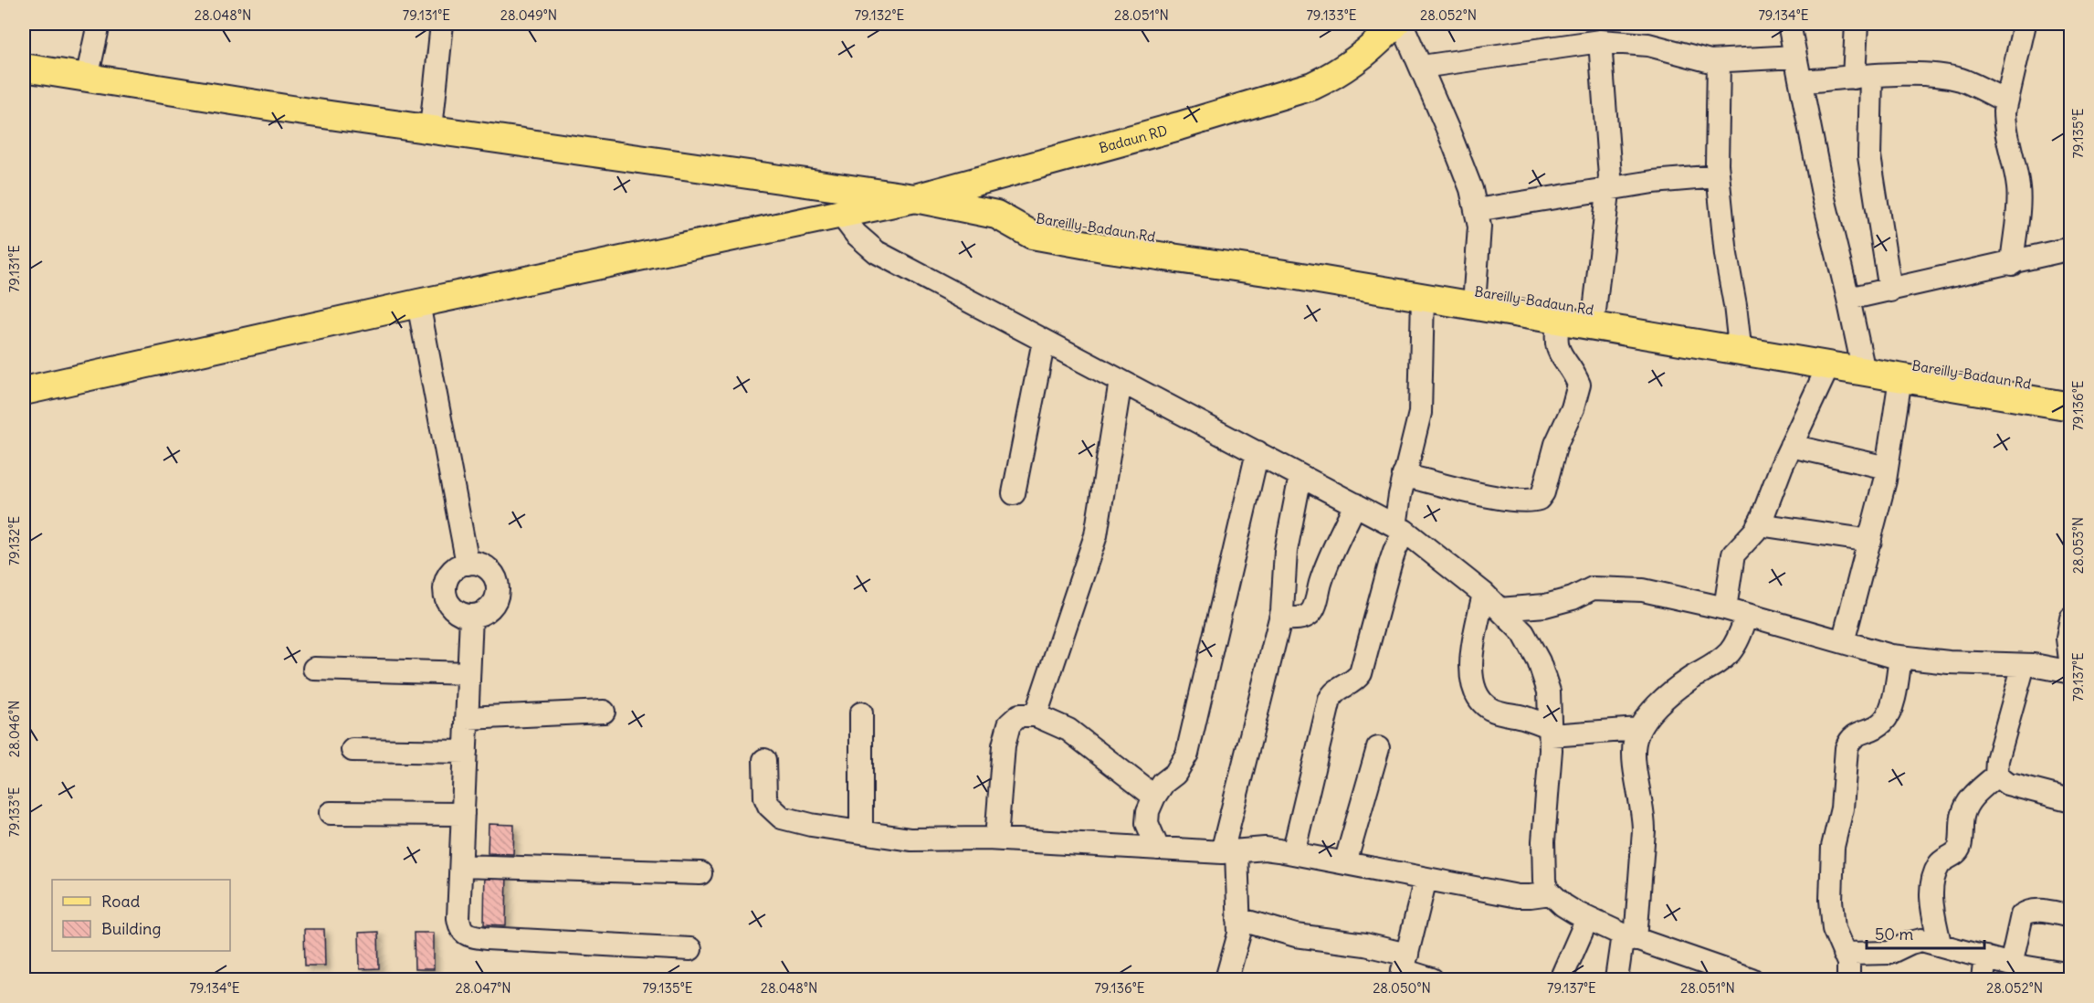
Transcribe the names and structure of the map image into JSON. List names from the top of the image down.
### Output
{
  "streets": {
    "main road": ["Badaun RD", "Bareilly-Badaun Rd"]
  },
  "legend": ["Road", "Building"],
  "scale_bar": "50 m",
  "coordinates": [
    "28.048°N",
    "79.131°E",
    "28.049°N",
    "79.132°E",
    "28.051°N",
    "79.133°E",
    "28.052°N",
    "79.134°E",
    "79.135°E",
    "79.136°E",
    "28.053°N",
    "79.137°E",
    "28.046°N",
    "28.047°N",
    "28.050°N"
  ]
}
